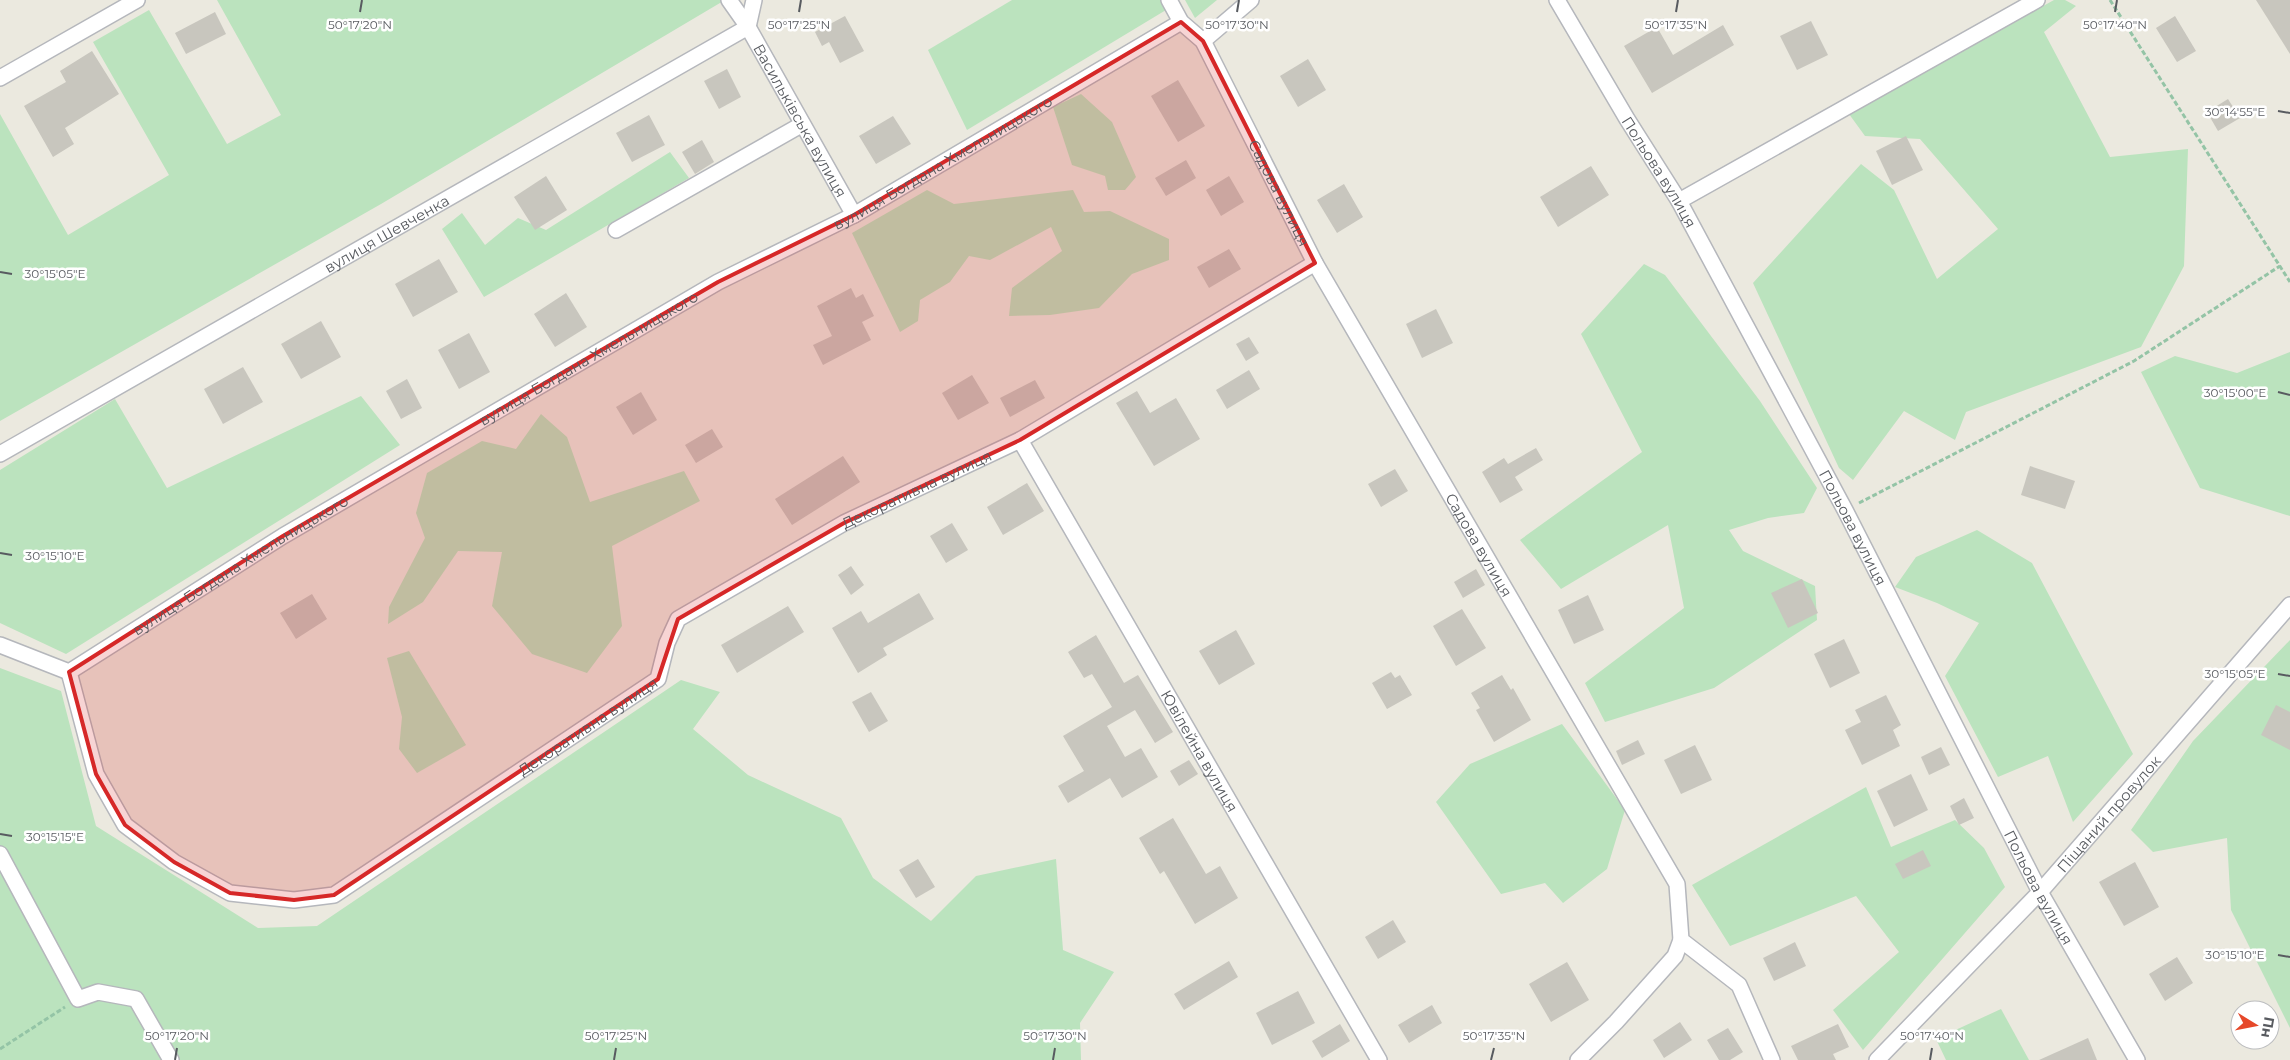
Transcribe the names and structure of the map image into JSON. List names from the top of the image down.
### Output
{
  "streets": {
    "street": [
      "Васильківська вулиця",
      "вулиця Богдана Хмельницького",
      "Польова вулиця",
      "Садова вулиця",
      "вулиця Шевченка",
      "Декоративна вулиця",
      "Ювілейна вулиця",
      "Піщаний провулок"
    ]
  },
  "crossings": [
    ["Васильківська вулиця", "вулиця Богдана Хмельницького"],
    ["Васильківська вулиця", "вулиця Шевченка"],
    ["вулиця Богдана Хмельницького", "Садова вулиця"],
    ["вулиця Богдана Хмельницького", "Декоративна вулиця"],
    ["Польова вулиця", "Піщаний провулок"],
    ["Садова вулиця", "Декоративна вулиця"],
    ["Декоративна вулиця", "Ювілейна вулиця"]
  ],
  "north": "right",
  "coordinates": [
    "50°17'20\"N",
    "50°17'25\"N",
    "50°17'30\"N",
    "50°17'35\"N",
    "50°17'40\"N",
    "30°14'55\"E",
    "30°15'05\"E",
    "30°15'00\"E",
    "30°15'10\"E",
    "30°15'15\"E"
  ]
}
